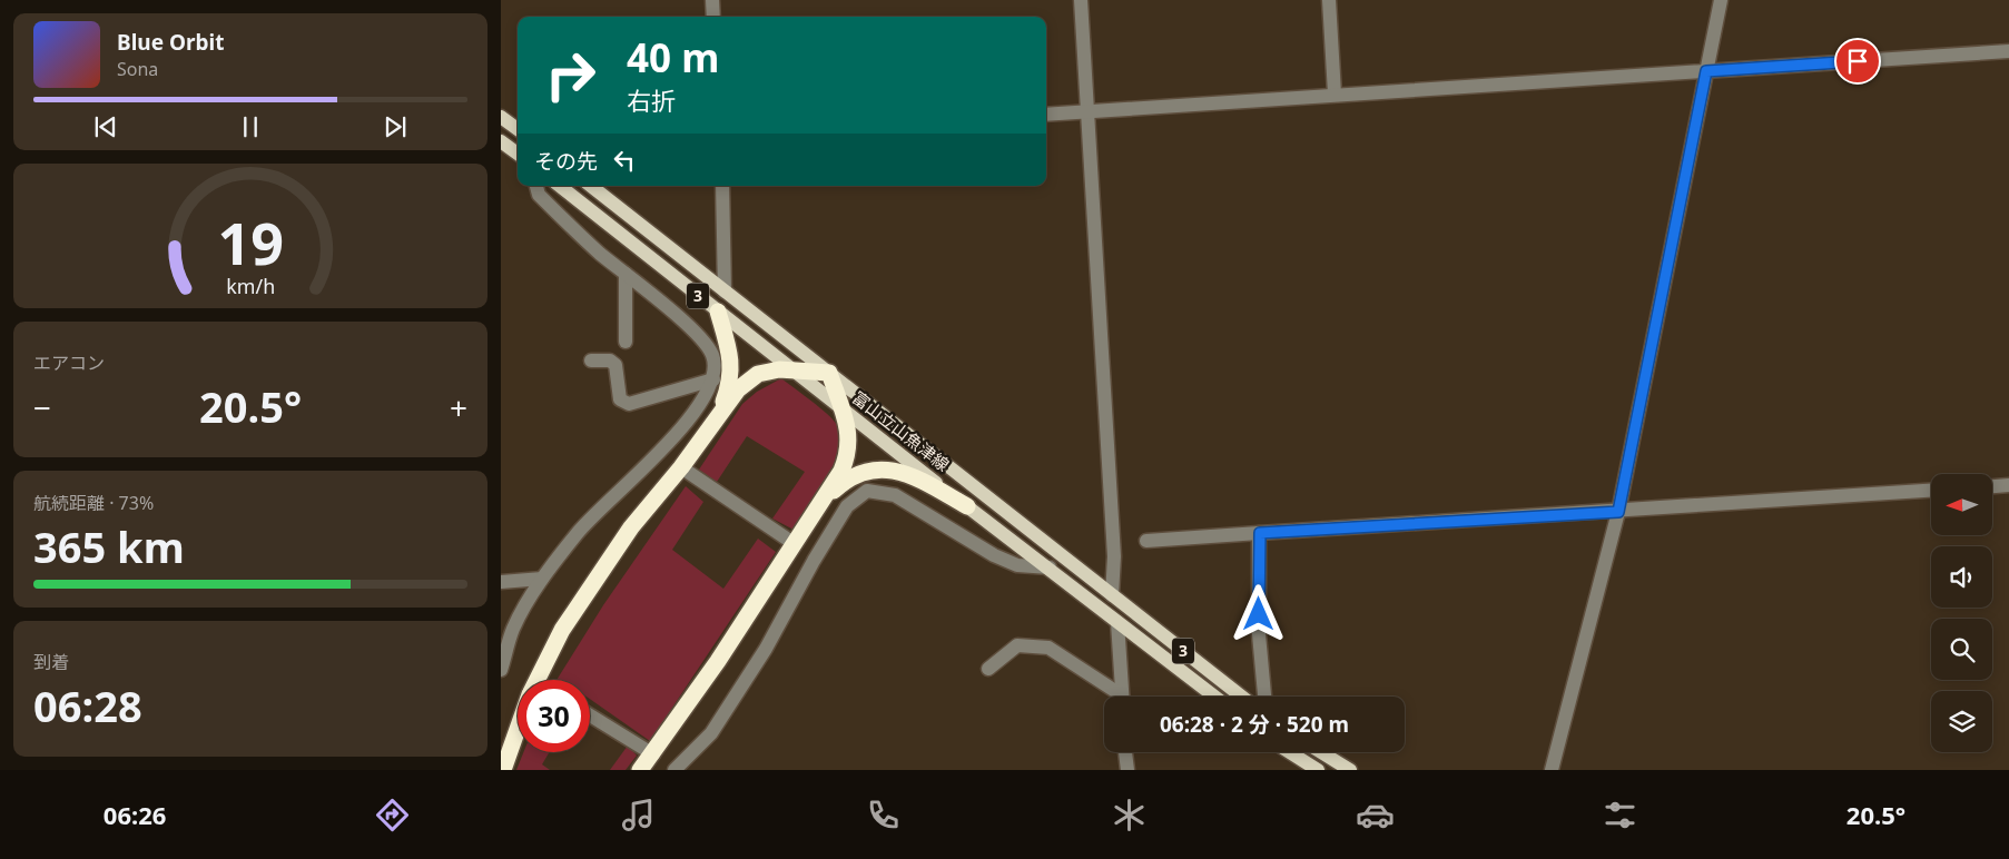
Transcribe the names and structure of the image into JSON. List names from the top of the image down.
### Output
{
  "streets": {
    "main road": ["3", "富山立山魚津線"]
  },
  "north": "left",
  "page": {
    "turn": ["40 m", "右折"],
    "song": ["Blue Orbit", "Sona"],
    "then": "その先",
    "tile": [
      "エアコン",
      ["航続距離 · 73%", "365 km"],
      ["到着", "06:28"]
    ],
    "heat": ["−", "20.5°", "+"],
    "limit": "30",
    "trip": "06:28 · 2 分 · 520 m",
    "tabs": ["06:26", "20.5°"],
    "gauge": ["19", "km/h"]
  }
}
